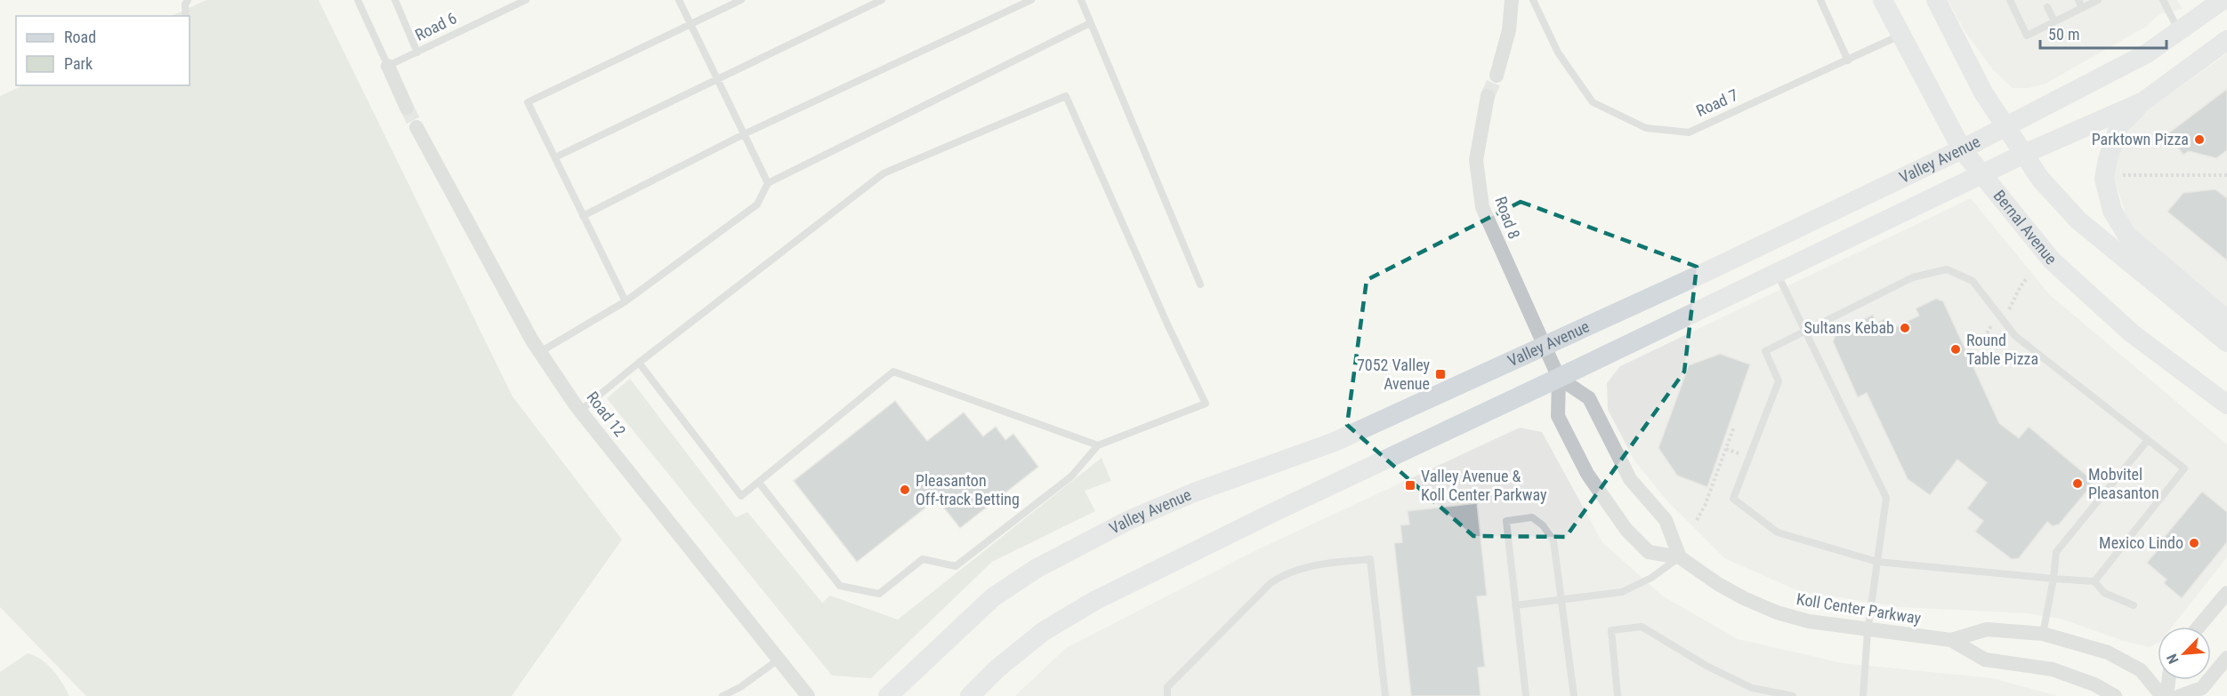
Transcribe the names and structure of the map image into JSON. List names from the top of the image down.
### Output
{
  "streets": {
    "main road": ["Valley Avenue", "Bernal Avenue"],
    "street": ["Road 8", "Road 12", "Koll Center Parkway"],
    "lane": ["Road 6", "Road 7"]
  },
  "crossings": [
    ["Road 7", "Bernal Avenue"],
    ["Valley Avenue", "Road 8"],
    ["Valley Avenue", "Bernal Avenue"],
    ["Valley Avenue", "Koll Center Parkway"],
    ["Road 8", "Koll Center Parkway"]
  ],
  "places": {
    "other": [
      "Parktown Pizza",
      "Sultans Kebab",
      "Round Table Pizza",
      "Mobvitel Pleasanton",
      "Pleasanton Off-track Betting",
      "Mexico Lindo"
    ],
    "transit": ["7052 Valley Avenue", "Valley Avenue & Koll Center Parkway"]
  },
  "legend": ["Road", "Park"],
  "scale_bar": "50 m",
  "north": "bottom left"
}
